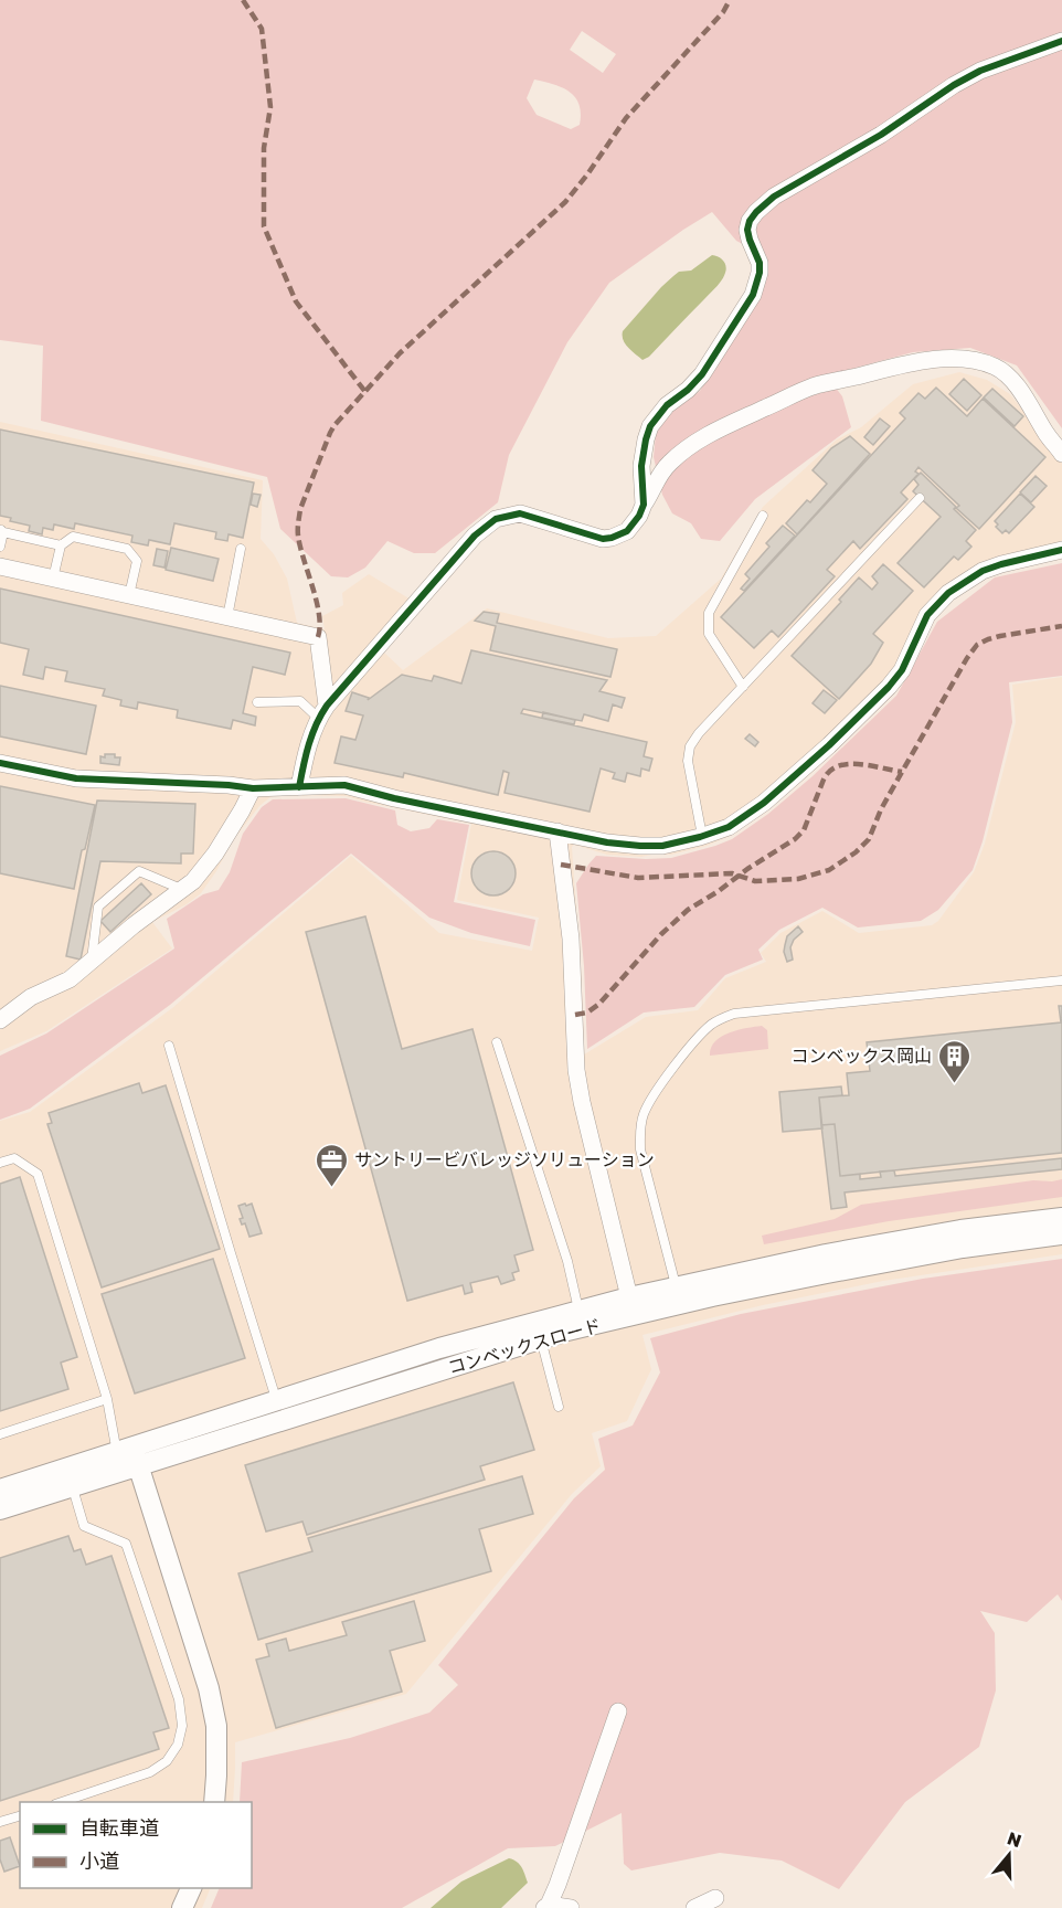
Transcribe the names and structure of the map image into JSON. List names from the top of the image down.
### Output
{
  "streets": {
    "street": ["コンベックスロード"]
  },
  "places": {
    "building": ["コンベックス岡山"],
    "office": ["サントリービバレッジソリューション"]
  },
  "legend": ["自転車道", "小道"],
  "north": "top"
}
